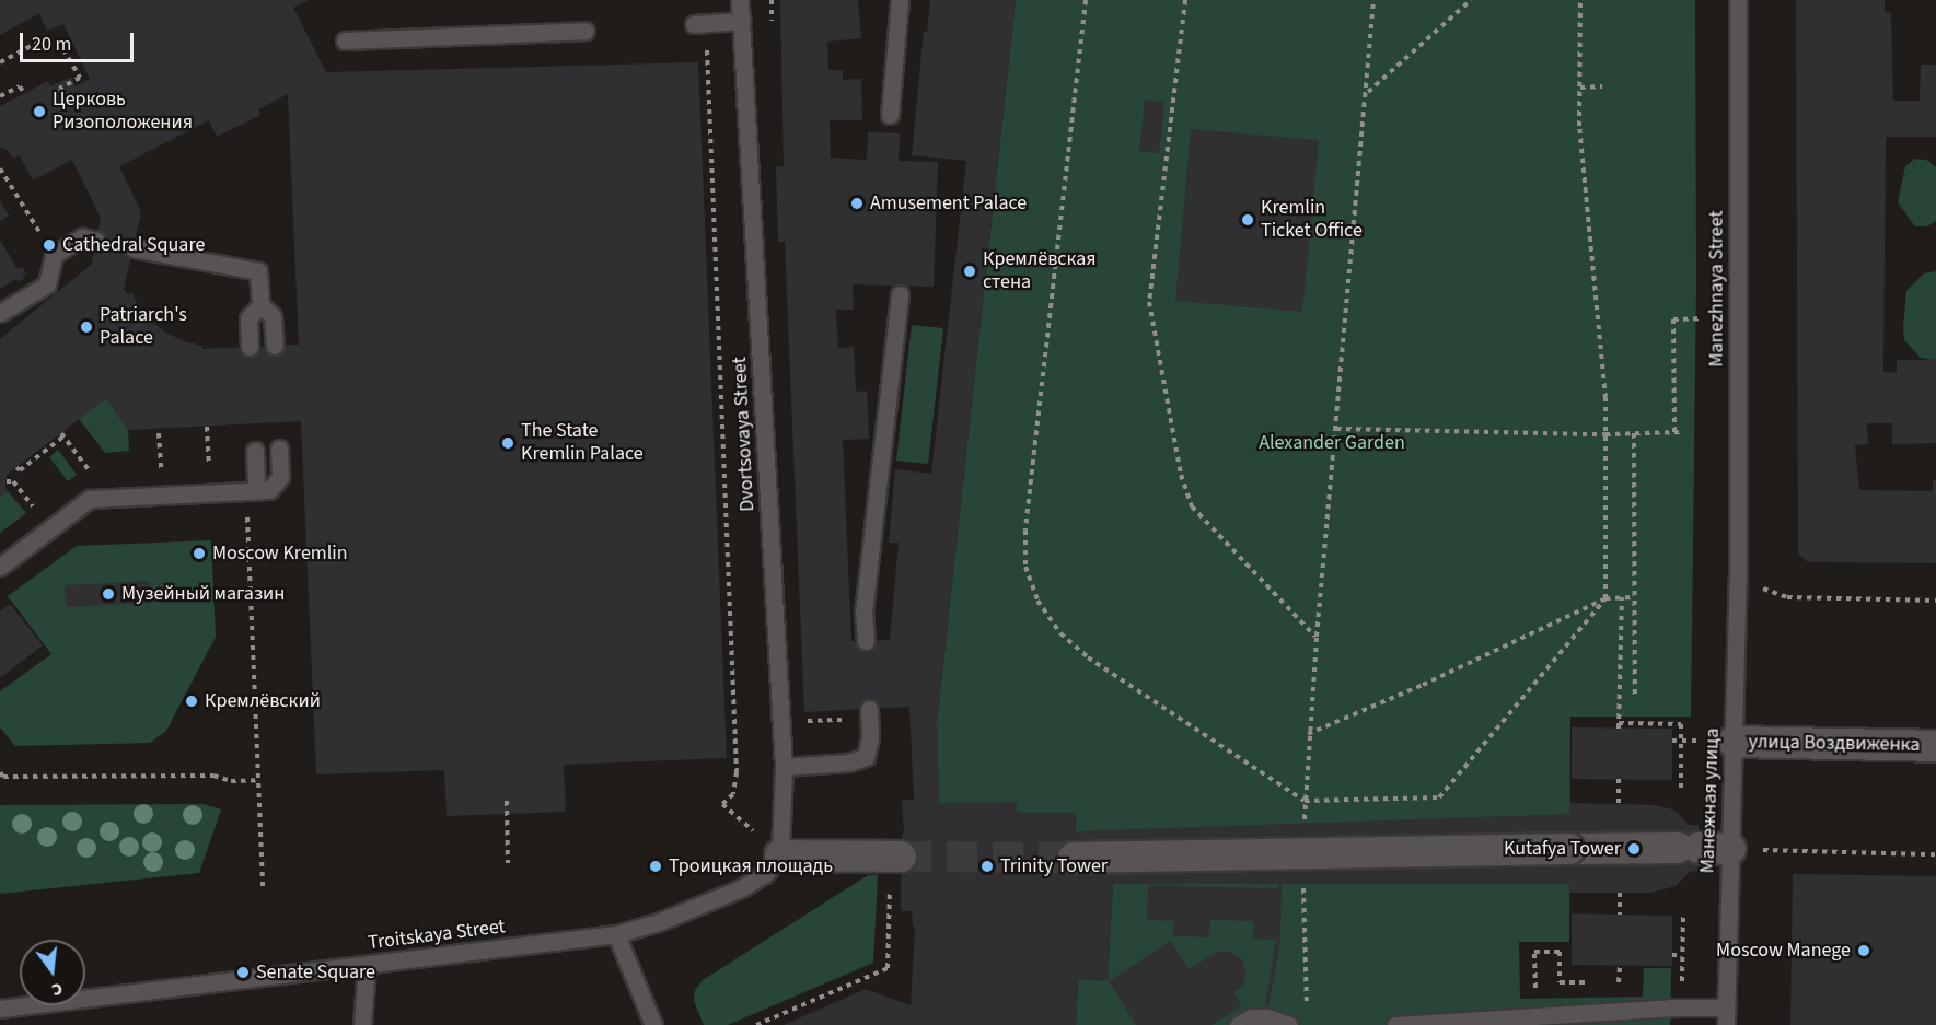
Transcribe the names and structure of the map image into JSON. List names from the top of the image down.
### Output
{
  "streets": {
    "street": ["улица Воздвиженка"],
    "lane": [
      "Manezhnaya Street",
      "Dvortsovaya Street",
      "Манежная улица",
      "Troitskaya Street"
    ]
  },
  "crossings": [
    ["Manezhnaya Street", "Манежная улица"],
    ["Dvortsovaya Street", "Troitskaya Street"],
    ["улица Воздвиженка", "Манежная улица"]
  ],
  "parks": ["Alexander Garden"],
  "places": [
    "Церковь Ризоположения",
    "Amusement Palace",
    "Kremlin Ticket Office",
    "Cathedral Square",
    "Кремлёвская стена",
    "Patriarch's Palace",
    "The State Kremlin Palace",
    "Moscow Kremlin",
    "Музейный магазин",
    "Кремлёвский",
    "Kutafya Tower",
    "Троицкая площадь",
    "Trinity Tower",
    "Moscow Manege",
    "Senate Square"
  ],
  "scale_bar": "20 m",
  "north": "bottom"
}
